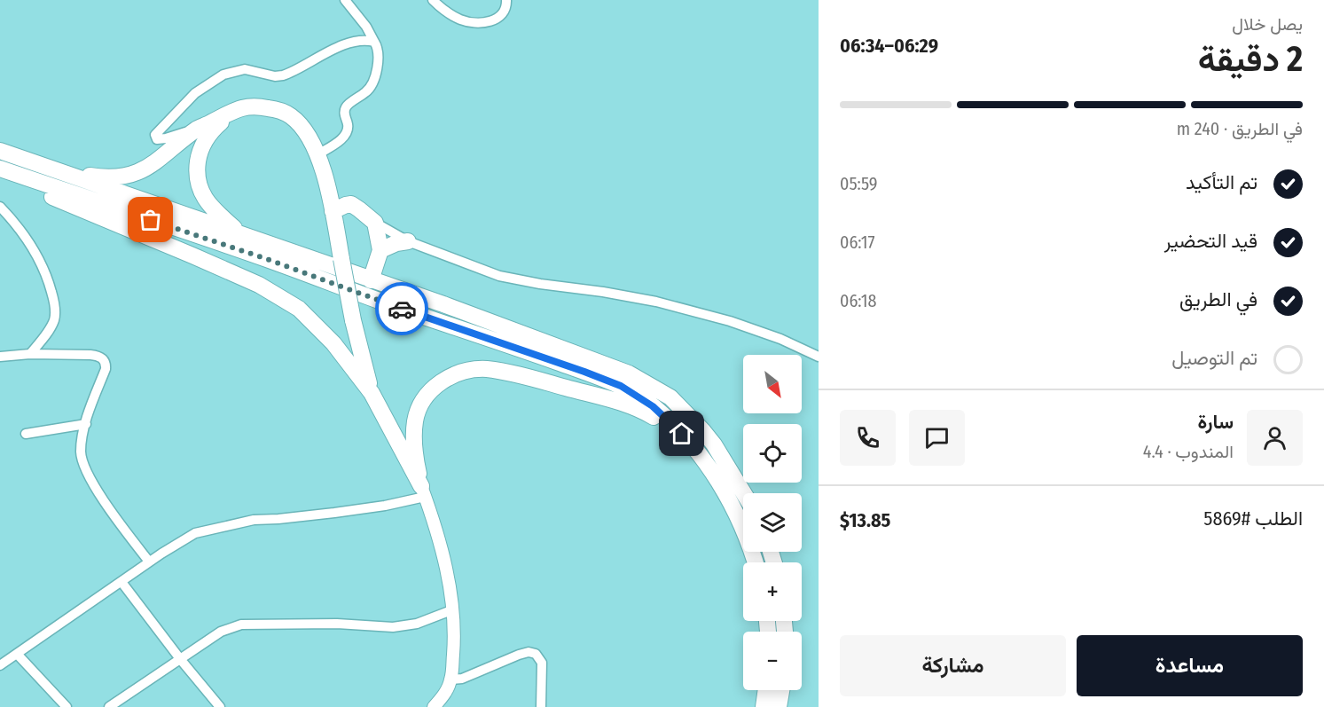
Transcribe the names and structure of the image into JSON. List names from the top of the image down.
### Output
{
  "north": "bottom right",
  "page": {
    "heading": ["2 دقيقة", "يصل خلال", "06:29–06:34"],
    "panel": [
      "سارة",
      "المندوب · 4.4",
      "الطلب #5869",
      "$13.85"
    ],
    "bar": "في الطريق · 240 m",
    "list": [
      ["تم التأكيد", "05:59"],
      ["قيد التحضير", "06:17"],
      ["في الطريق", "06:18"],
      "تم التوصيل"
    ],
    "map_buttons": ["+", "−"],
    "buttons": ["مساعدة", "مشاركة"]
  }
}
